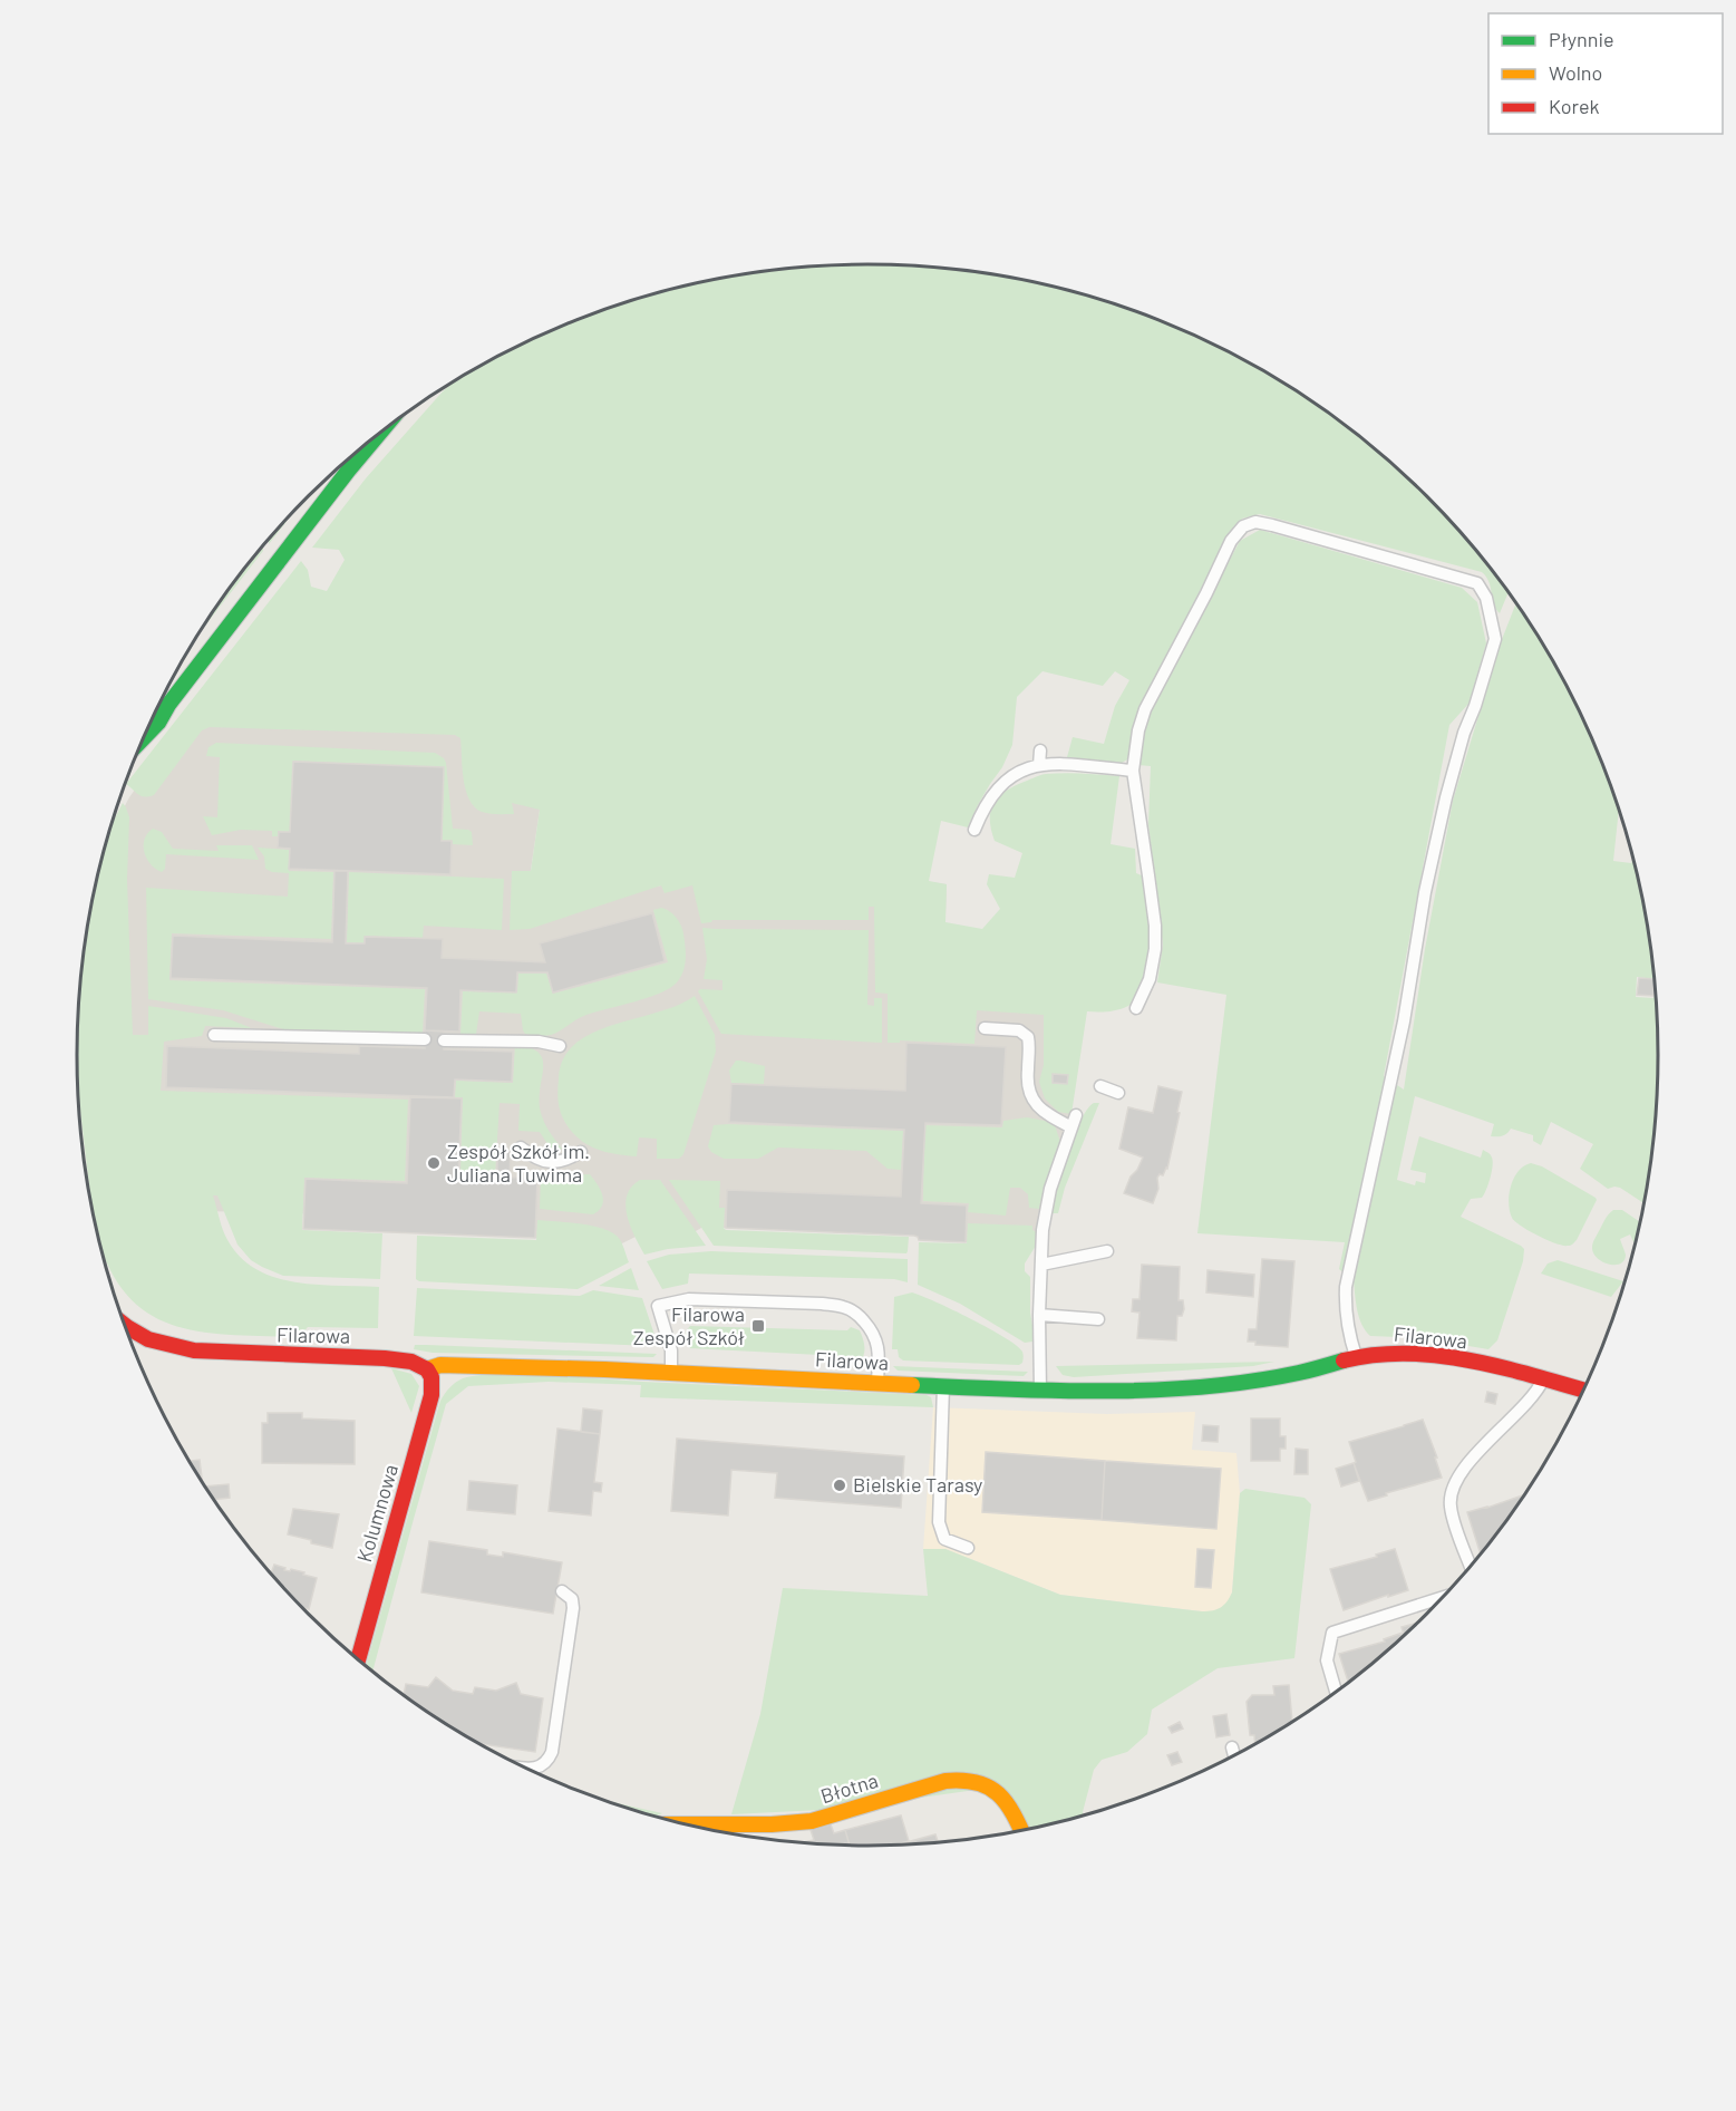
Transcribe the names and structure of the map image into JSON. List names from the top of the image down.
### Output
{
  "streets": {
    "street": ["Filarowa", "Kolumnowa", "Błotna"]
  },
  "crossings": [
    ["Filarowa", "Kolumnowa"]
  ],
  "places": {
    "other": ["Zespół Szkół im. Juliana Tuwima", "Bielskie Tarasy"],
    "transit": ["Filarowa Zespół Szkół"]
  },
  "legend": ["Płynnie", "Wolno", "Korek"]
}
